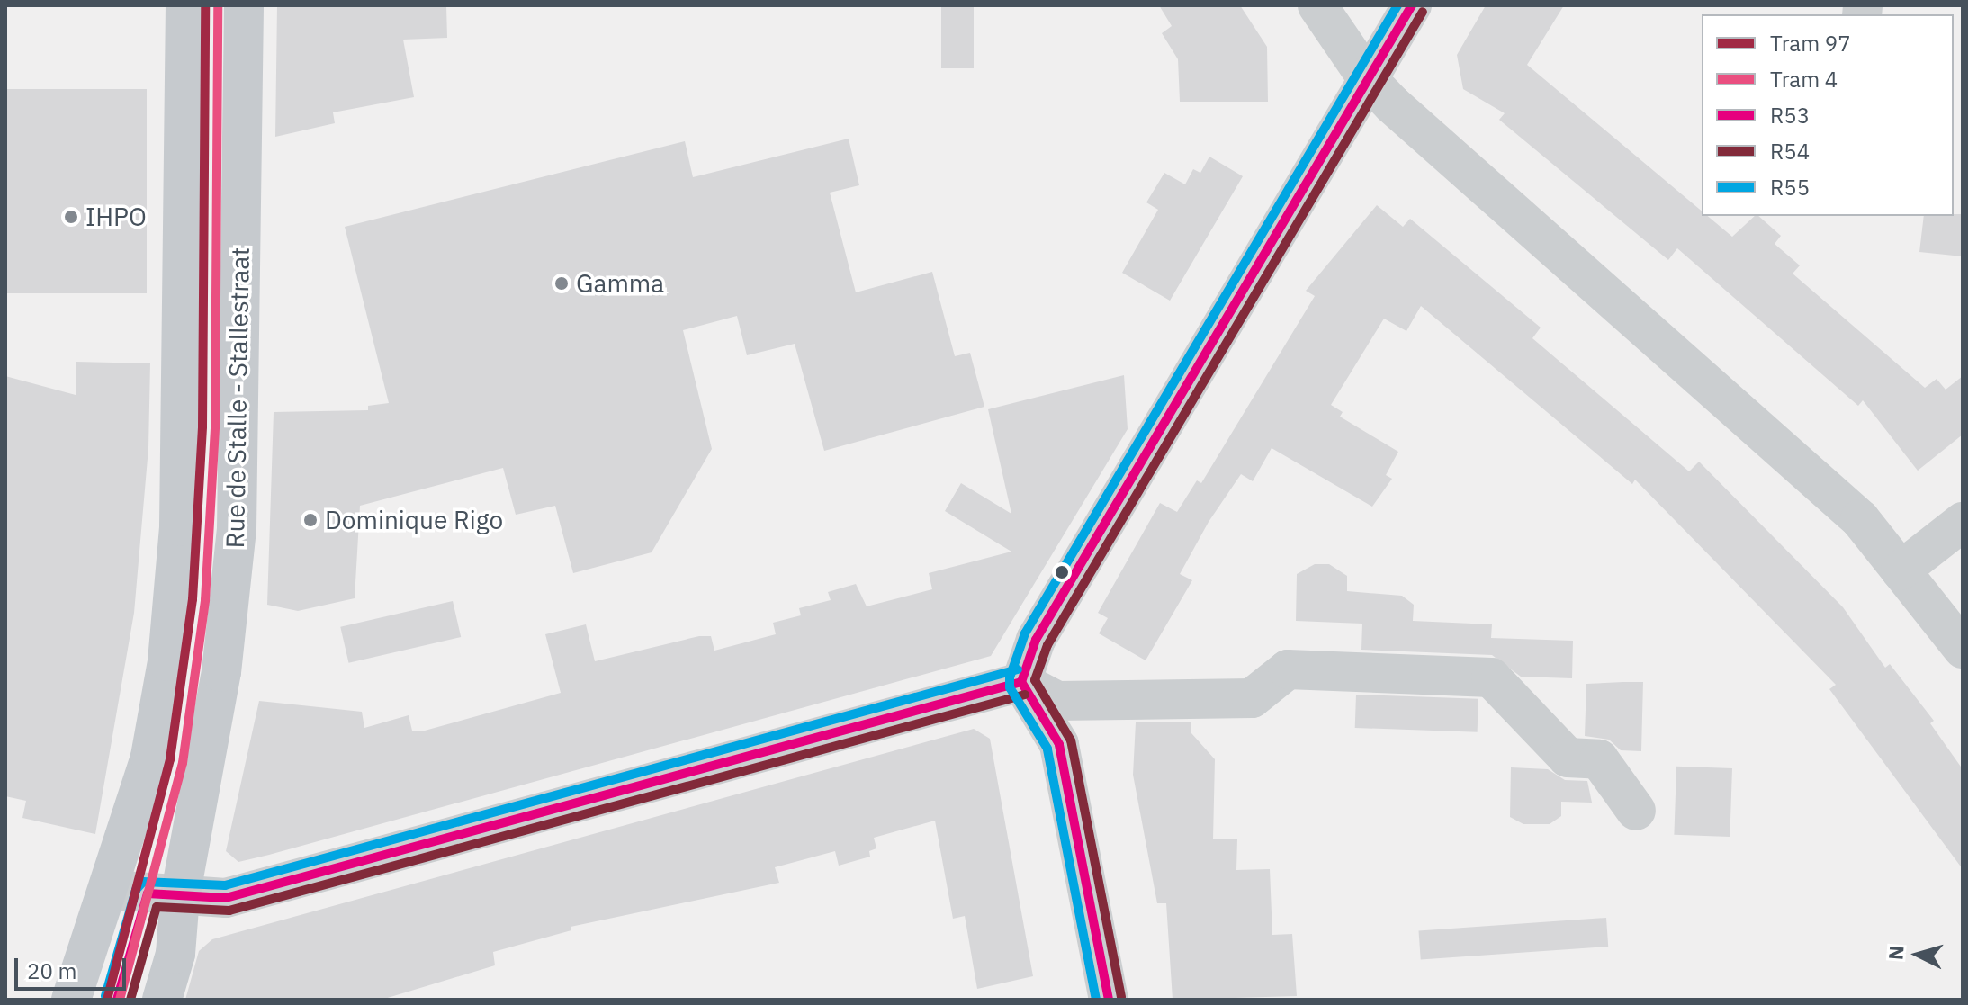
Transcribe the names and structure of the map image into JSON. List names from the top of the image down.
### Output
{
  "streets": {
    "main road": ["Rue de Stalle - Stallestraat"]
  },
  "places": ["IHPO", "Gamma", "Dominique Rigo"],
  "lines": [
    "tram line 97",
    "tram line 4",
    "transit line R53",
    "transit line R55",
    "transit line R54"
  ],
  "legend": [
    "Tram 97",
    "Tram 4",
    "R53",
    "R54",
    "R55"
  ],
  "scale_bar": "20 m",
  "north": "left"
}
